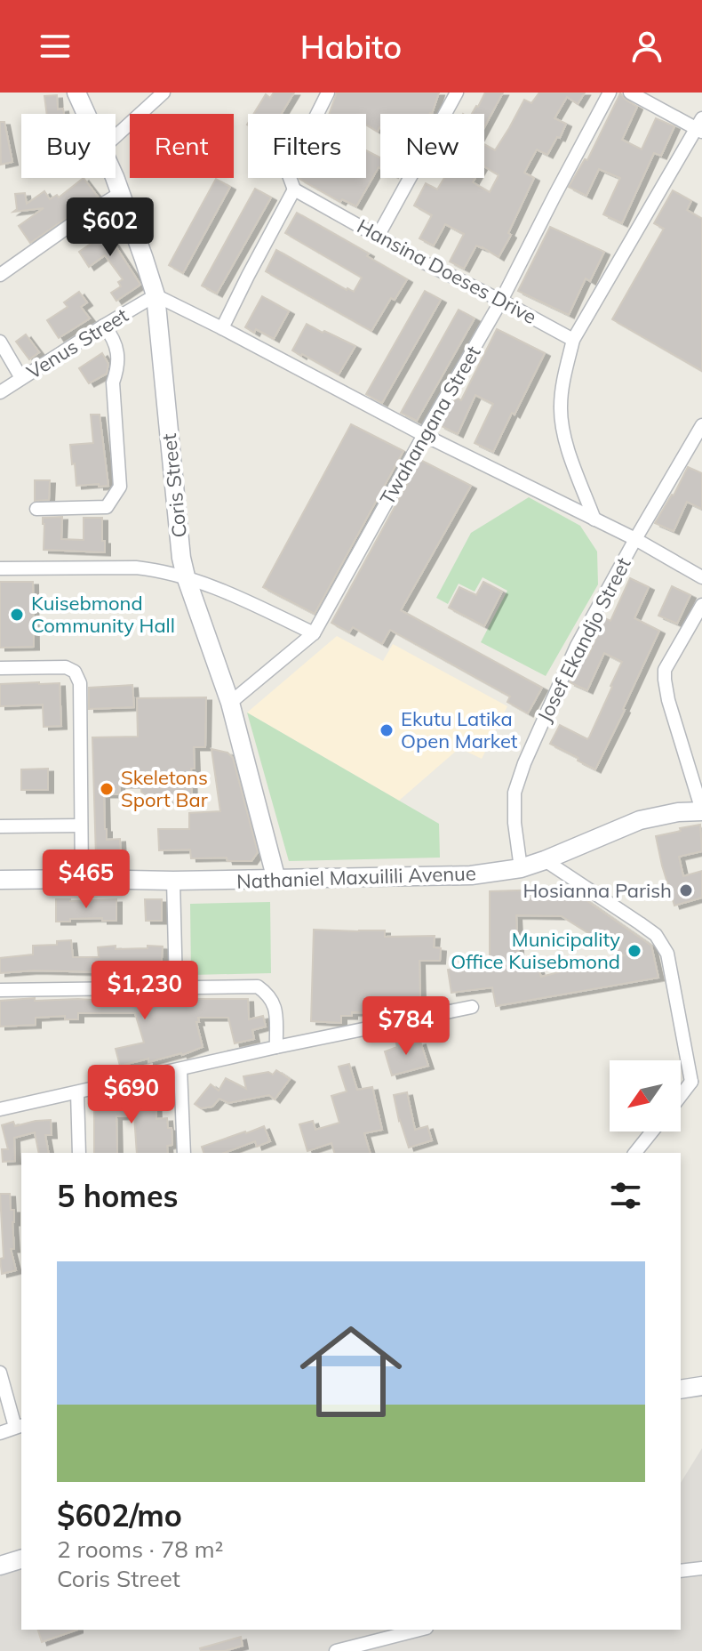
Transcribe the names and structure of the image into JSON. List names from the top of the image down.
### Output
{
  "streets": {
    "street": [
      "Hansina Doeses Drive",
      "Venus Street",
      "Twahangana Street",
      "Coris Street",
      "Josef Ekandjo Street",
      "Nathaniel Maxuilili Avenue"
    ]
  },
  "crossings": [
    ["Hansina Doeses Drive", "Twahangana Street"],
    ["Venus Street", "Coris Street"],
    ["Coris Street", "Nathaniel Maxuilili Avenue"],
    ["Josef Ekandjo Street", "Nathaniel Maxuilili Avenue"]
  ],
  "places": [
    "Kuisebmond Community Hall",
    "Ekutu Latika Open Market",
    "Skeletons Sport Bar",
    "Hosianna Parish",
    "Municipality Office Kuisebmond"
  ],
  "north": "bottom left",
  "page": {
    "header": "Habito",
    "chip": [
      "Buy",
      "Rent",
      "Filters",
      "New"
    ],
    "price": [
      "$602",
      "$465",
      "$1,230",
      "$784",
      "$690"
    ],
    "heading": "5 homes",
    "list": [
      {
        "name": "$602/mo",
        "note": "2 rooms · 78 m² · Coris Street"
      }
    ]
  }
}
